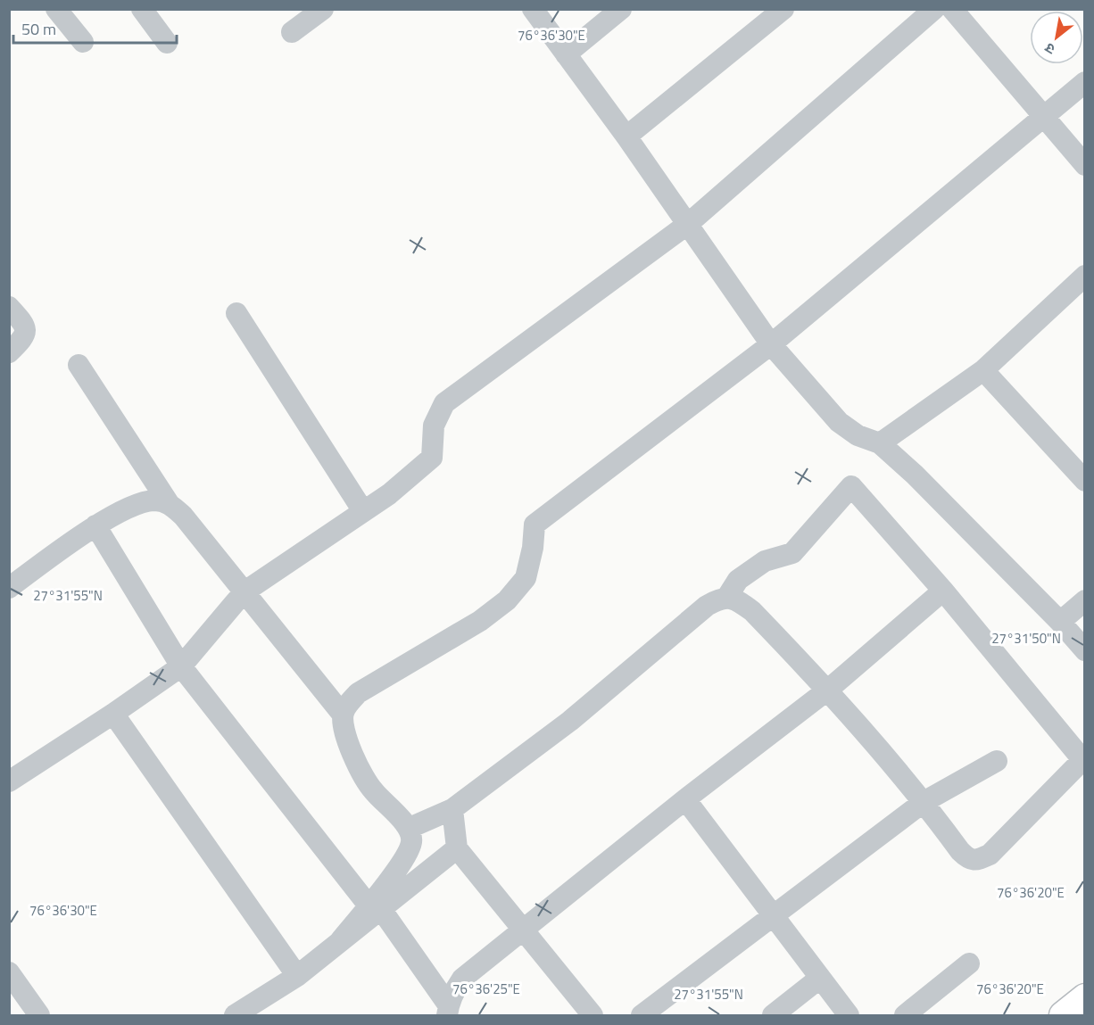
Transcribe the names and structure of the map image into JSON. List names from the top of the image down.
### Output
{
  "scale_bar": "50 m",
  "north": "bottom left",
  "coordinates": [
    "76°36'30\"E",
    "27°31'55\"N",
    "27°31'50\"N",
    "76°36'20\"E",
    "76°36'25\"E"
  ]
}
